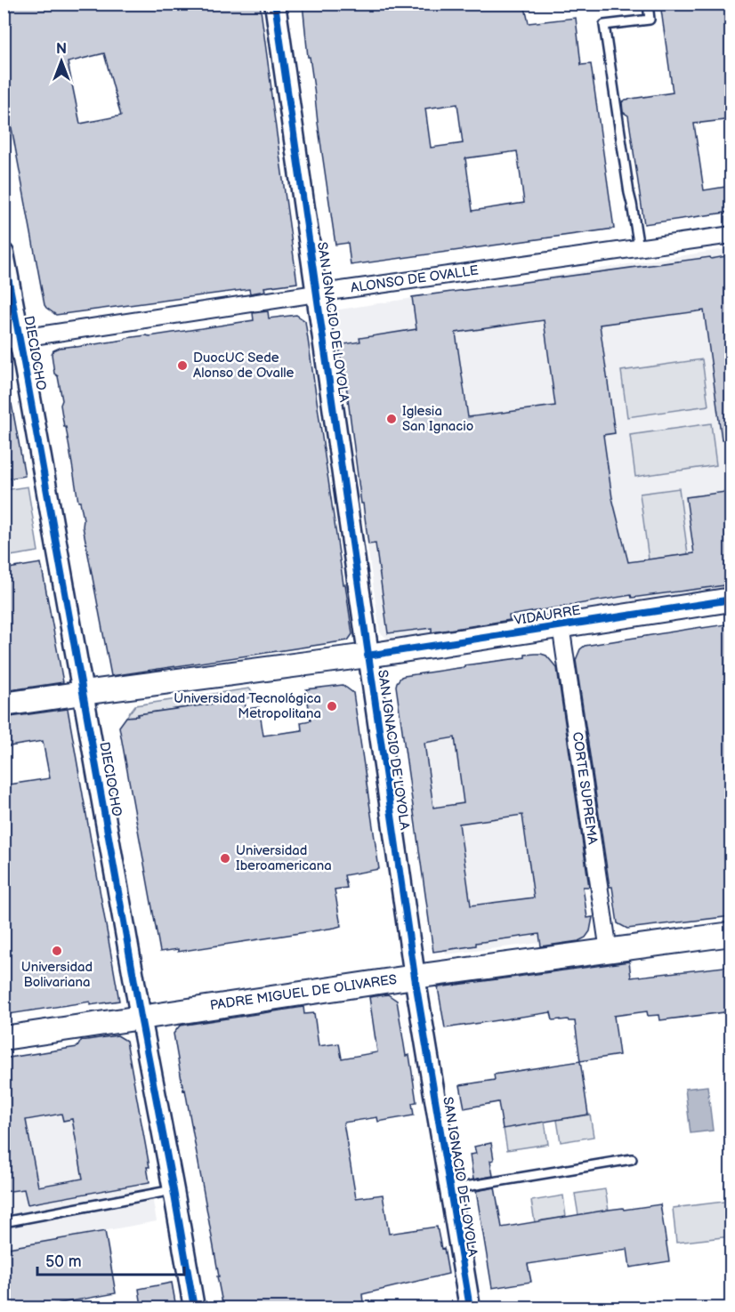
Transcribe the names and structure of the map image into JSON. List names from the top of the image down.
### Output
{
  "streets": {
    "main road": ["VIDAURRE", "PADRE MIGUEL DE OLIVARES"],
    "street": [
      "ALONSO DE OVALLE",
      "SAN IGNACIO DE LOYOLA",
      "DIECIOCHO",
      "CORTE SUPREMA"
    ]
  },
  "crossings": [
    ["ALONSO DE OVALLE", "SAN IGNACIO DE LOYOLA"],
    ["ALONSO DE OVALLE", "DIECIOCHO"],
    ["SAN IGNACIO DE LOYOLA", "VIDAURRE"],
    ["SAN IGNACIO DE LOYOLA", "PADRE MIGUEL DE OLIVARES"],
    ["DIECIOCHO", "VIDAURRE"],
    ["DIECIOCHO", "PADRE MIGUEL DE OLIVARES"],
    ["VIDAURRE", "CORTE SUPREMA"],
    ["CORTE SUPREMA", "PADRE MIGUEL DE OLIVARES"]
  ],
  "places": [
    "DuocUC Sede Alonso de Ovalle",
    "Iglesia San Ignacio",
    "Universidad Tecnológica Metropolitana",
    "Universidad Iberoamericana",
    "Universidad Bolivariana"
  ],
  "scale_bar": "50 m",
  "north": "top"
}
